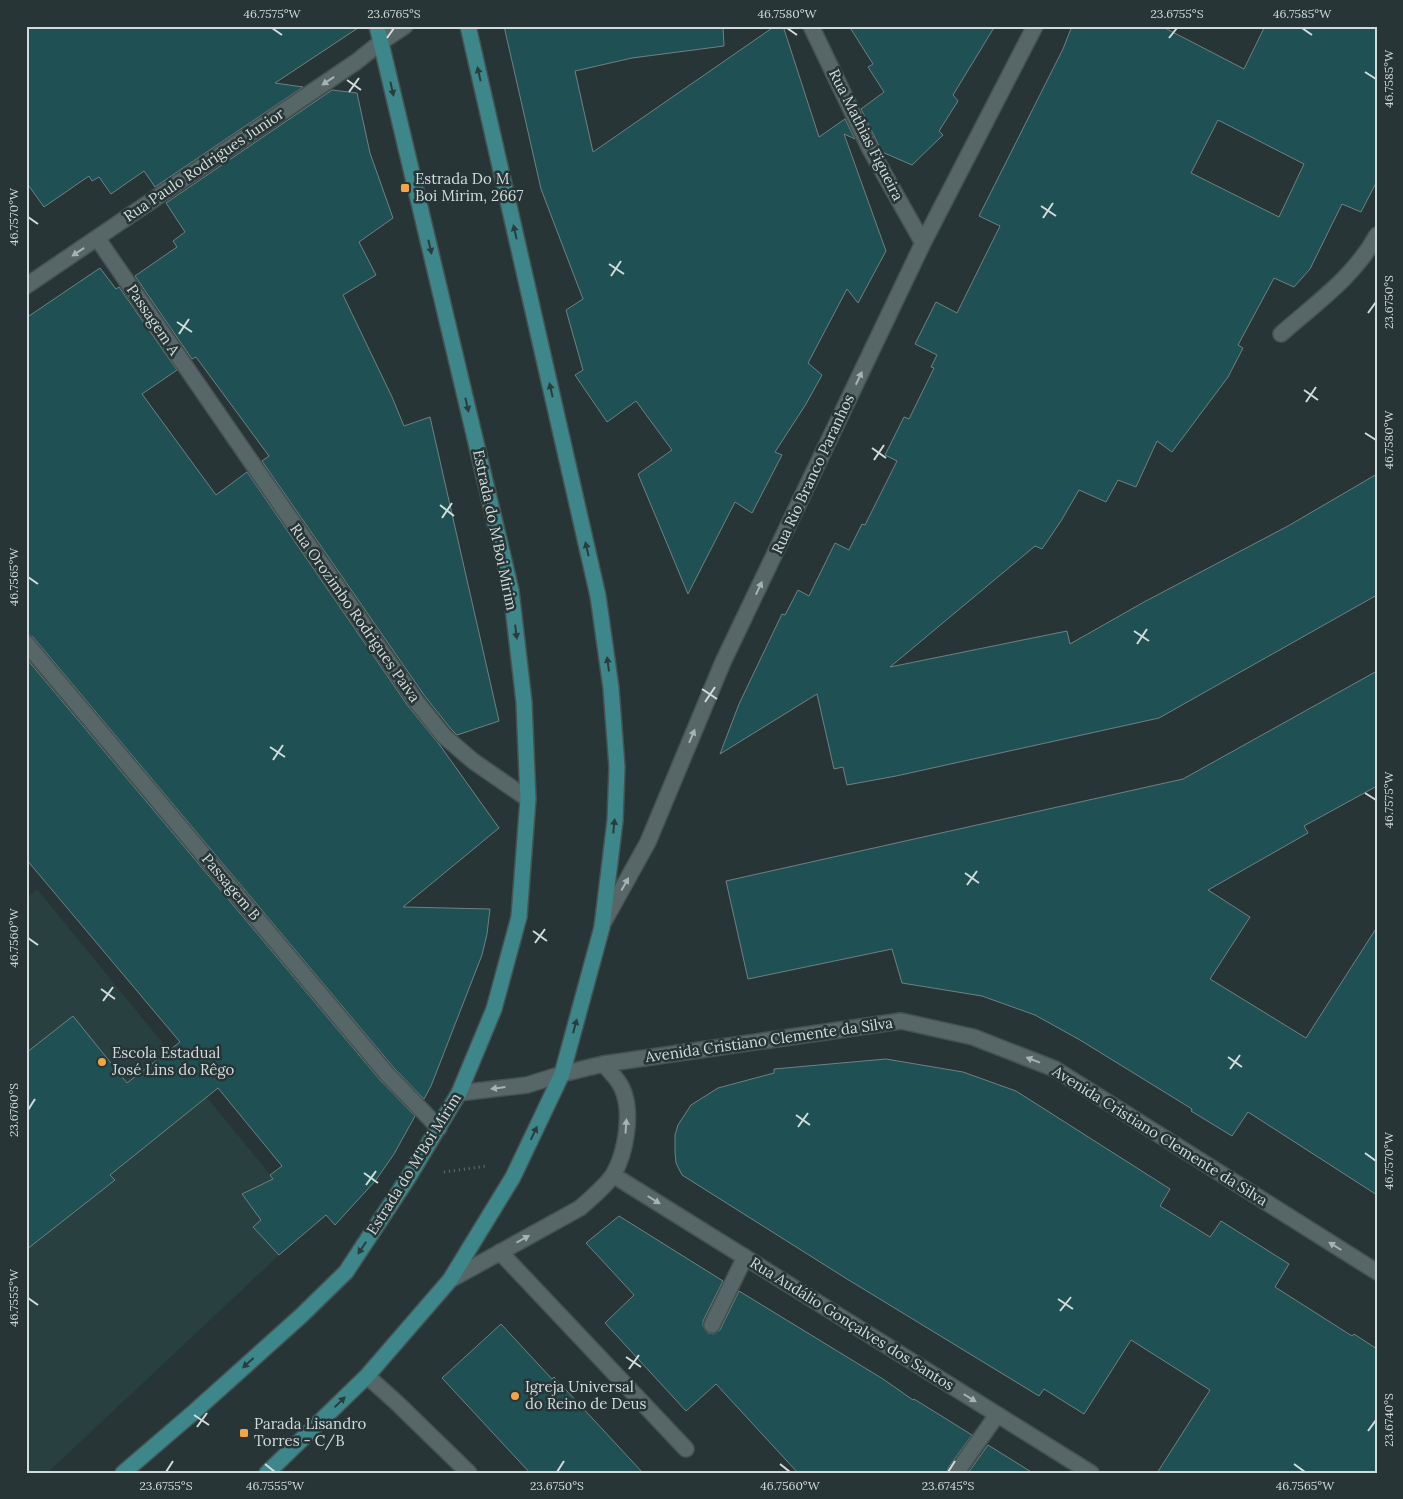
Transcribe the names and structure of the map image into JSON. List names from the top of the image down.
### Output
{
  "streets": {
    "main road": ["Estrada do M'Boi Mirim"],
    "street": [
      "Rua Mathias Figueira",
      "Rua Paulo Rodrigues Junior",
      "Passagem A",
      "Rua Rio Branco Paranhos",
      "Rua Orozimbo Rodrigues Paiva",
      "Passagem B",
      "Avenida Cristiano Clemente da Silva",
      "Rua Audálio Gonçalves dos Santos"
    ]
  },
  "crossings": [
    ["Rua Mathias Figueira", "Rua Rio Branco Paranhos"],
    ["Rua Paulo Rodrigues Junior", "Passagem A"],
    ["Rua Paulo Rodrigues Junior", "Estrada do M'Boi Mirim"],
    ["Passagem A", "Rua Orozimbo Rodrigues Paiva"],
    ["Estrada do M'Boi Mirim", "Rua Orozimbo Rodrigues Paiva"],
    ["Estrada do M'Boi Mirim", "Passagem B"],
    ["Estrada do M'Boi Mirim", "Avenida Cristiano Clemente da Silva"]
  ],
  "one_way": [
    "Rua Paulo Rodrigues Junior",
    "Rua Rio Branco Paranhos",
    "Avenida Cristiano Clemente da Silva",
    "Rua Audálio Gonçalves dos Santos"
  ],
  "places": {
    "transit": ["Estrada Do M Boi Mirim, 2667", "Parada Lisandro Torres - C/B"],
    "other": ["Escola Estadual José Lins do Rêgo", "Igreja Universal do Reino de Deus"]
  },
  "coordinates": [
    "46.7575°W",
    "23.6765°S",
    "46.7580°W",
    "23.6755°S",
    "46.7585°W",
    "46.7570°W",
    "23.6750°S",
    "46.7565°W",
    "46.7560°W",
    "23.6760°S",
    "46.7555°W",
    "23.6740°S",
    "23.6745°S"
  ]
}
